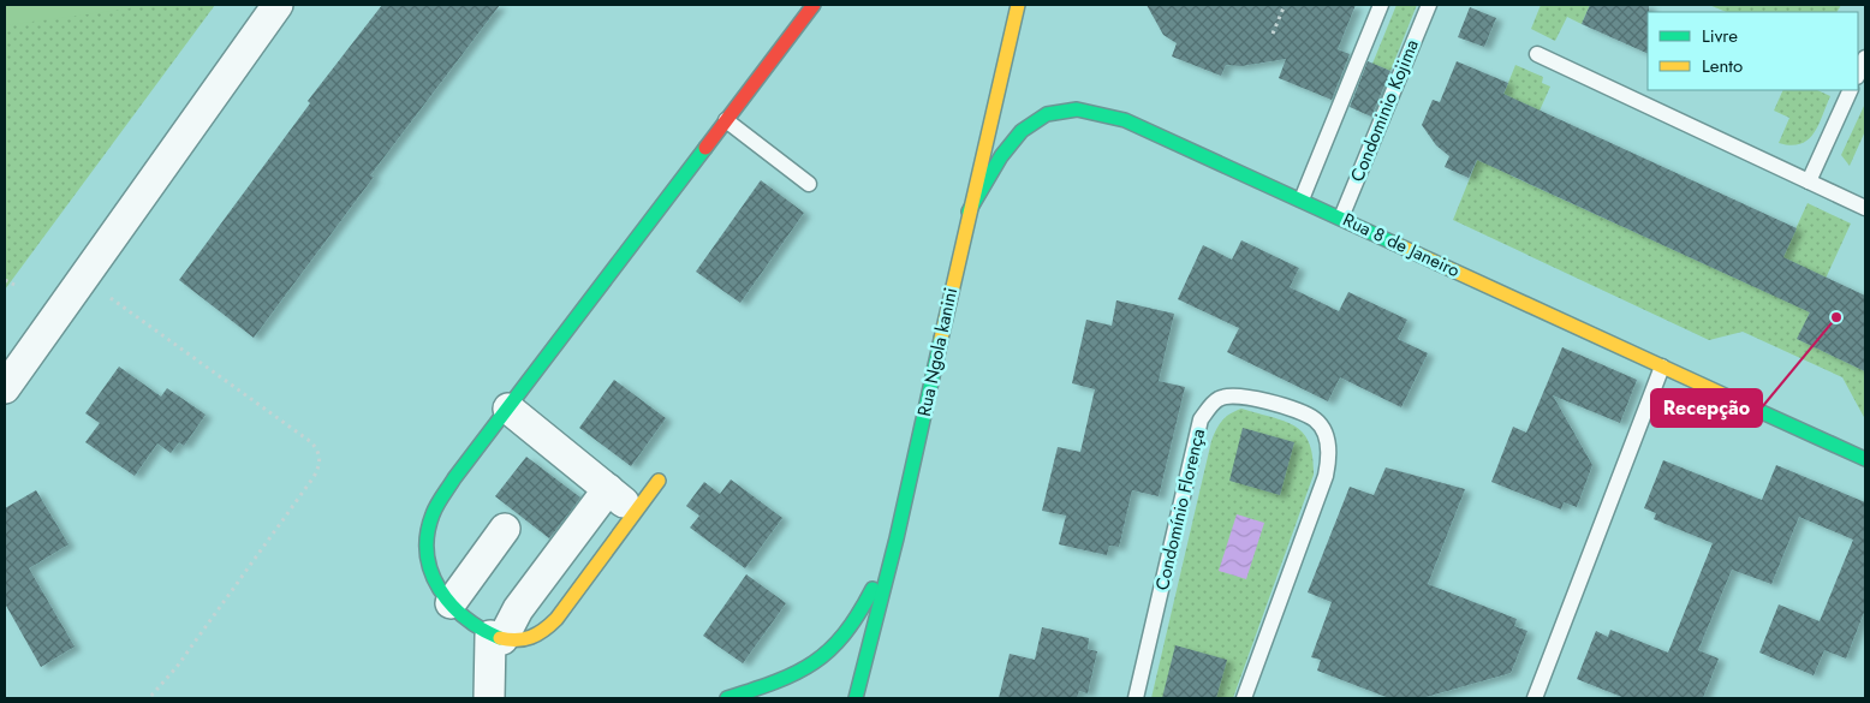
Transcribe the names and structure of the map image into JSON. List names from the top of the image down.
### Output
{
  "streets": {
    "street": ["Rua 8 de Janeiro", "Rua Ngola kanini"],
    "lane": ["Condominio Kojima", "Condomínio Florença"]
  },
  "crossings": [
    ["Condominio Kojima", "Rua 8 de Janeiro"],
    ["Rua 8 de Janeiro", "Rua Ngola kanini"]
  ],
  "places": ["Recepção"],
  "legend": ["Livre", "Lento"]
}
